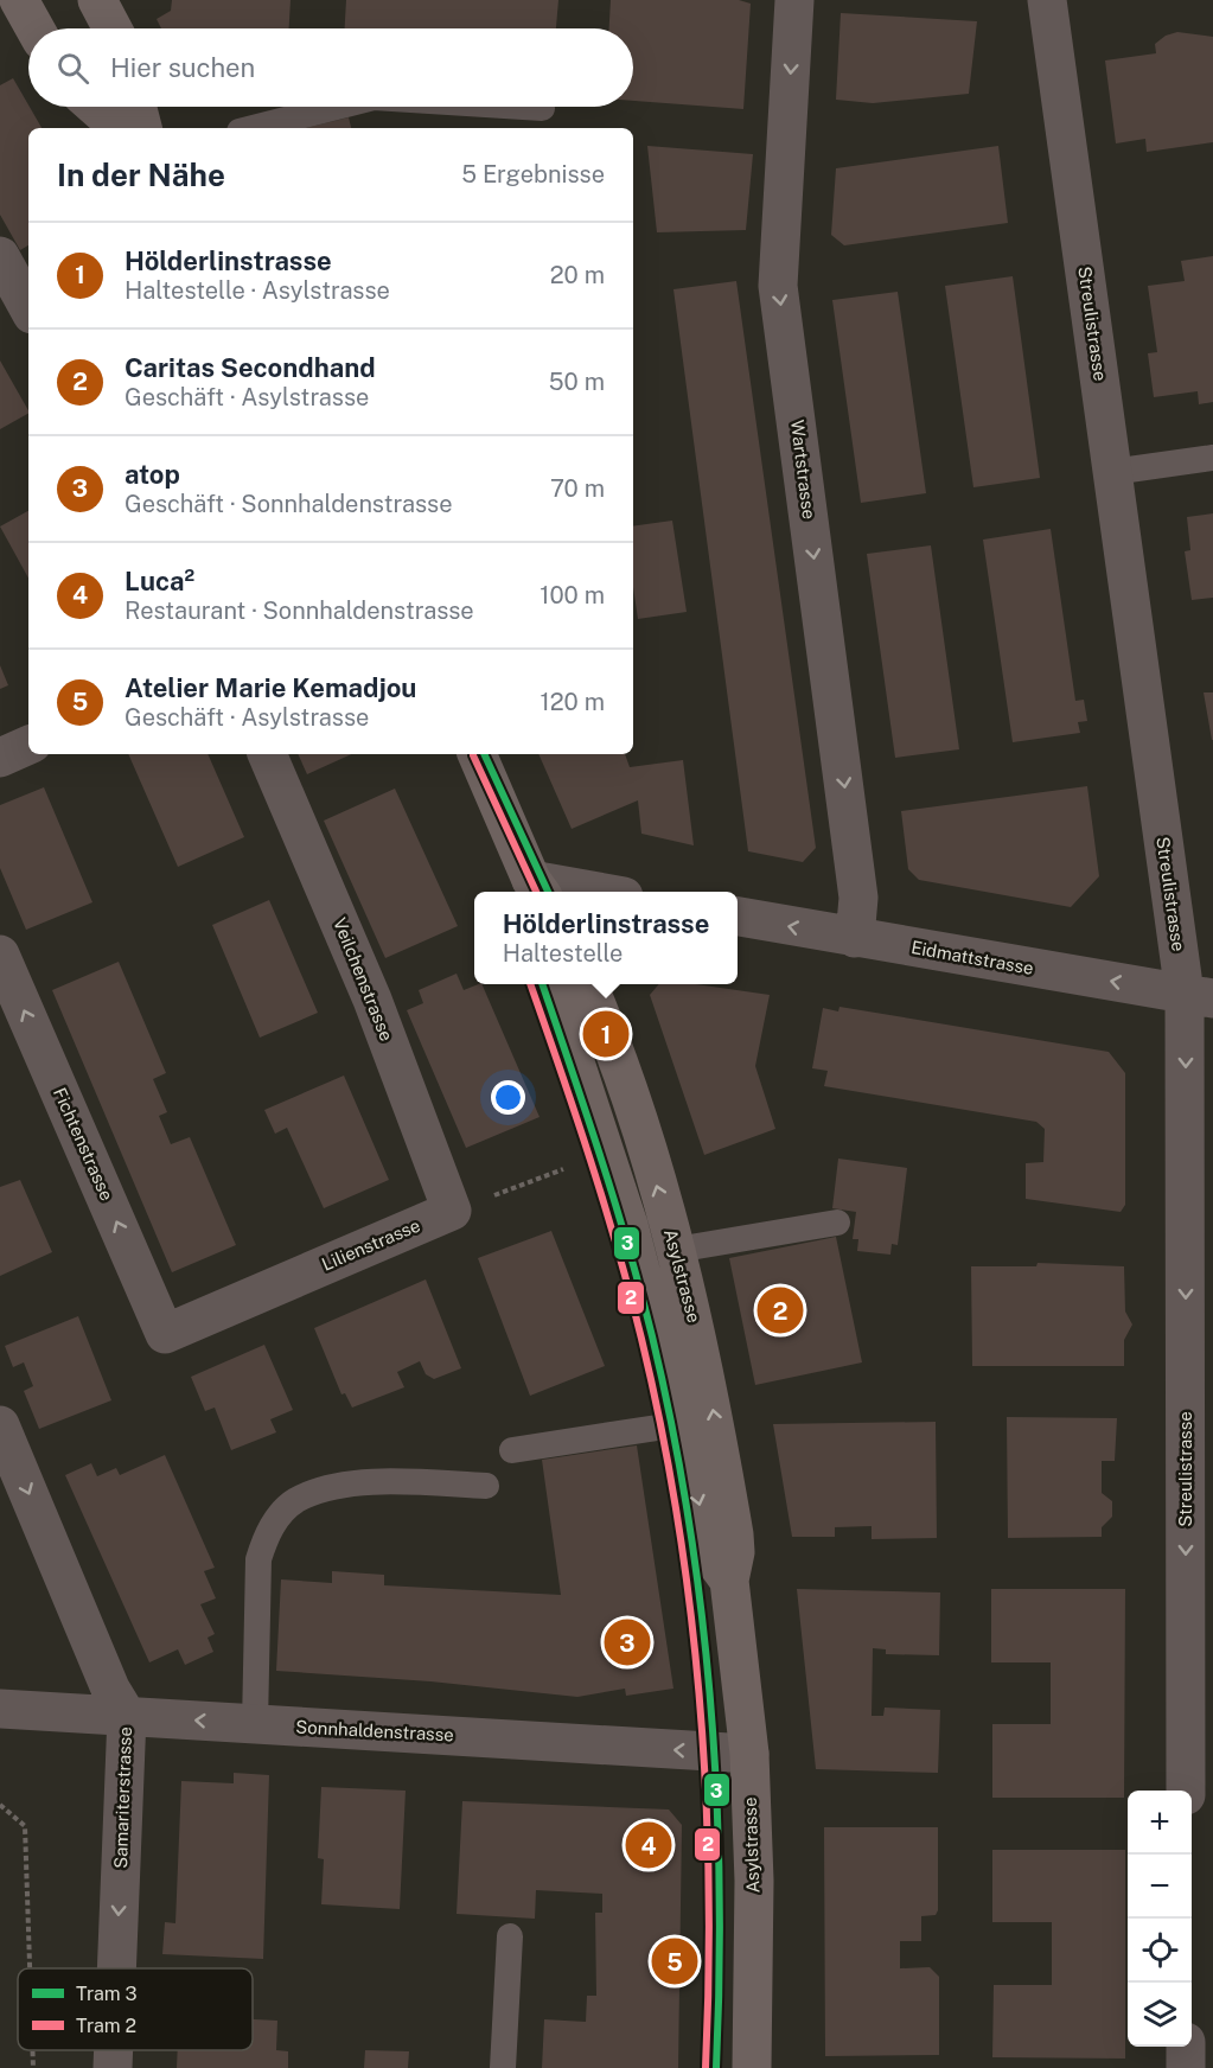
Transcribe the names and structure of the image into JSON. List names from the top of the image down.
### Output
{
  "streets": {
    "main road": ["Asylstrasse"],
    "street": [
      "Streulistrasse",
      "Wartstrasse",
      "Eidmattstrasse",
      "Veilchenstrasse",
      "Fichtenstrasse",
      "Lilienstrasse",
      "Sonnhaldenstrasse",
      "Samariterstrasse"
    ]
  },
  "crossings": [
    ["Streulistrasse", "Eidmattstrasse"],
    ["Wartstrasse", "Eidmattstrasse"],
    ["Veilchenstrasse", "Lilienstrasse"],
    ["Fichtenstrasse", "Lilienstrasse"],
    ["Asylstrasse", "Sonnhaldenstrasse"],
    ["Sonnhaldenstrasse", "Samariterstrasse"]
  ],
  "one_way": [
    "Streulistrasse",
    "Wartstrasse",
    "Eidmattstrasse",
    "Fichtenstrasse",
    "Sonnhaldenstrasse",
    "Samariterstrasse"
  ],
  "lines": ["tram line 3", "tram line 2"],
  "legend": ["Tram 3", "Tram 2"],
  "page": {
    "search": "Hier suchen",
    "heading": ["In der Nähe", "5 Ergebnisse"],
    "list": [
      {
        "mark": "1",
        "name": "Hölderlinstrasse",
        "note": "Haltestelle · Asylstrasse",
        "value": "20 m"
      },
      {
        "mark": "2",
        "name": "Caritas Secondhand",
        "note": "Geschäft · Asylstrasse",
        "value": "50 m"
      },
      {
        "mark": "3",
        "name": "atop",
        "note": "Geschäft · Sonnhaldenstrasse",
        "value": "70 m"
      },
      {
        "mark": "4",
        "name": "Luca²",
        "note": "Restaurant · Sonnhaldenstrasse",
        "value": "100 m"
      },
      {
        "mark": "5",
        "name": "Atelier Marie Kemadjou",
        "note": "Geschäft · Asylstrasse",
        "value": "120 m"
      }
    ],
    "popup": ["Hölderlinstrasse", "Haltestelle"],
    "pins": [
      "1",
      "2",
      "3",
      "4",
      "5"
    ],
    "map_buttons": ["+", "−"]
  }
}
